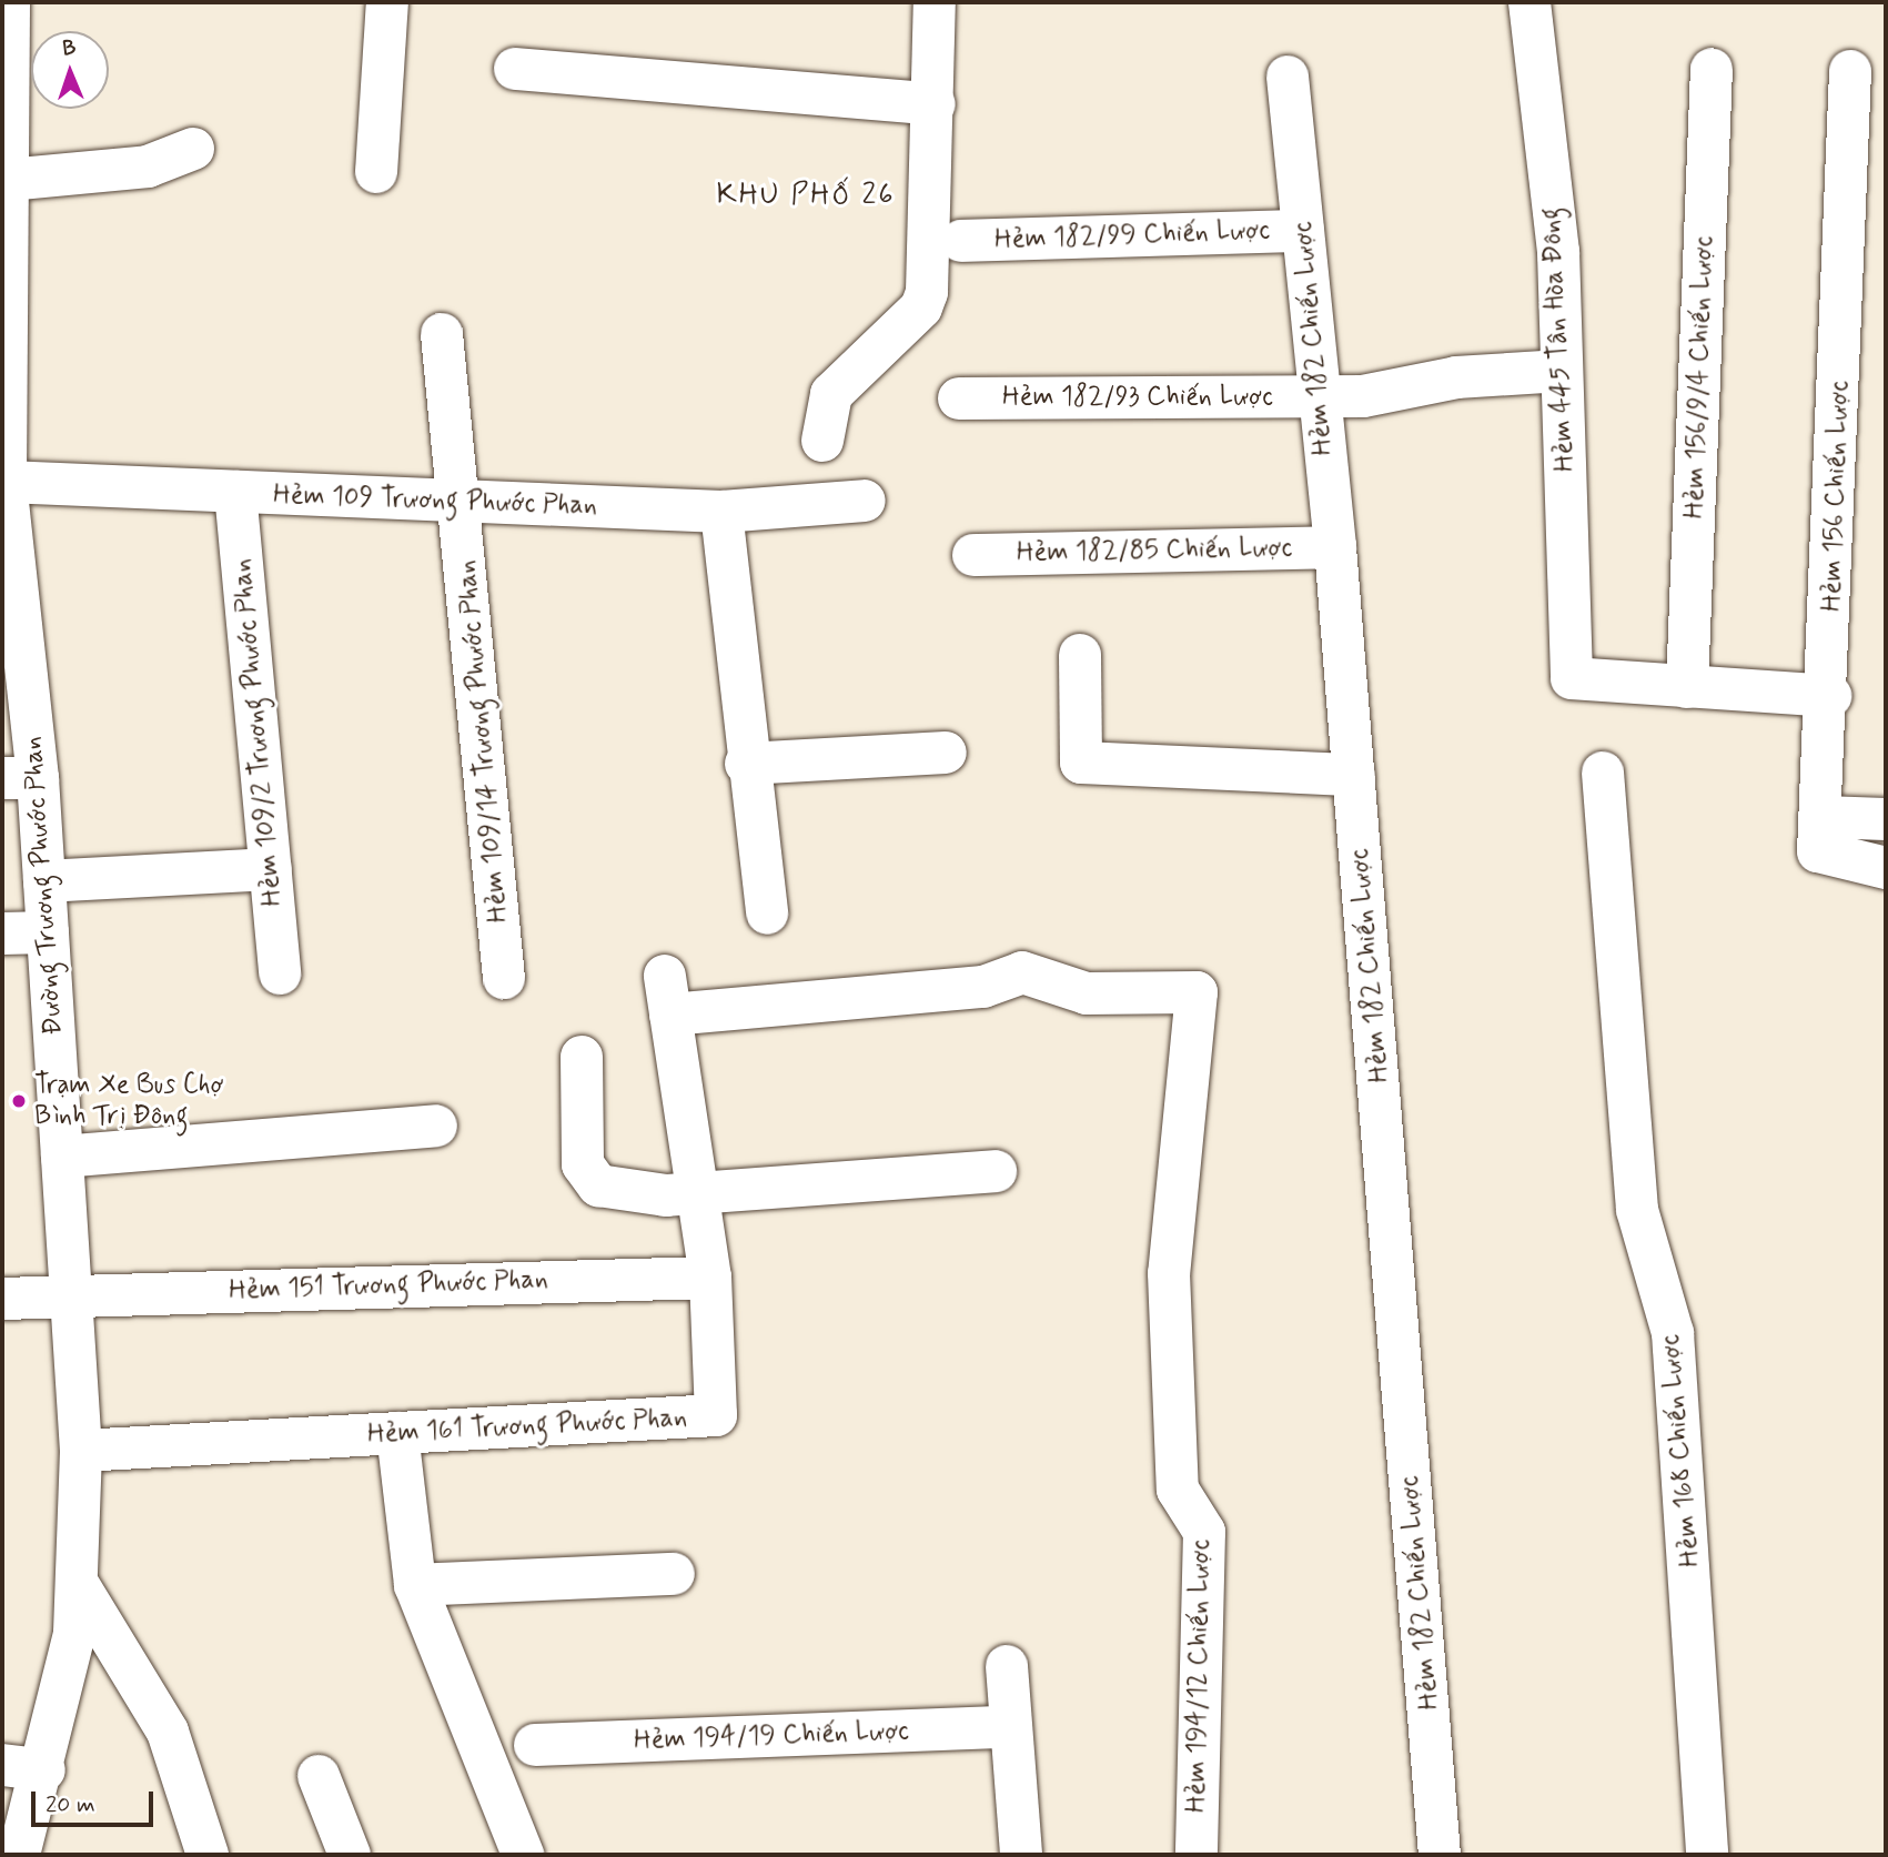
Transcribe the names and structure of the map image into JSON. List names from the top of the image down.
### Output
{
  "streets": {
    "street": [
      "Hẻm 182/99 Chiến Lược",
      "Hẻm 182 Chiến Lược",
      "Hẻm 445 Tân Hòa Đông",
      "Hẻm 156/9/4 Chiến Lược",
      "Hẻm 182/93 Chiến Lược",
      "Hẻm 156 Chiến Lược",
      "Hẻm 109 Trương Phước Phan",
      "Hẻm 182/85 Chiến Lược",
      "Hẻm 109/2 Trương Phước Phan",
      "Hẻm 109/14 Trương Phước Phan",
      "Đường Trương Phước Phan",
      "Hẻm 151 Trương Phước Phan",
      "Hẻm 161 Trương Phước Phan",
      "Hẻm 168 Chiến Lược",
      "Hẻm 194/12 Chiến Lược",
      "Hẻm 194/19 Chiến Lược"
    ]
  },
  "crossings": [
    ["Hẻm 182/99 Chiến Lược", "Hẻm 182 Chiến Lược"],
    ["Hẻm 182 Chiến Lược", "Hẻm 182/93 Chiến Lược"],
    ["Hẻm 182 Chiến Lược", "Hẻm 182/85 Chiến Lược"],
    ["Hẻm 445 Tân Hòa Đông", "Hẻm 156/9/4 Chiến Lược"],
    ["Hẻm 445 Tân Hòa Đông", "Hẻm 182/93 Chiến Lược"],
    ["Hẻm 109 Trương Phước Phan", "Hẻm 109/2 Trương Phước Phan"],
    ["Hẻm 109 Trương Phước Phan", "Hẻm 109/14 Trương Phước Phan"],
    ["Hẻm 109 Trương Phước Phan", "Đường Trương Phước Phan"],
    ["Đường Trương Phước Phan", "Hẻm 151 Trương Phước Phan"],
    ["Đường Trương Phước Phan", "Hẻm 161 Trương Phước Phan"],
    ["Hẻm 151 Trương Phước Phan", "Hẻm 161 Trương Phước Phan"],
    ["Hẻm 161 Trương Phước Phan", "Hẻm 194/12 Chiến Lược"]
  ],
  "districts": ["KHU PHỐ 26"],
  "places": ["Trạm Xe Bus Chợ Bình Trị Đông"],
  "scale_bar": "20 m",
  "north": "top"
}
